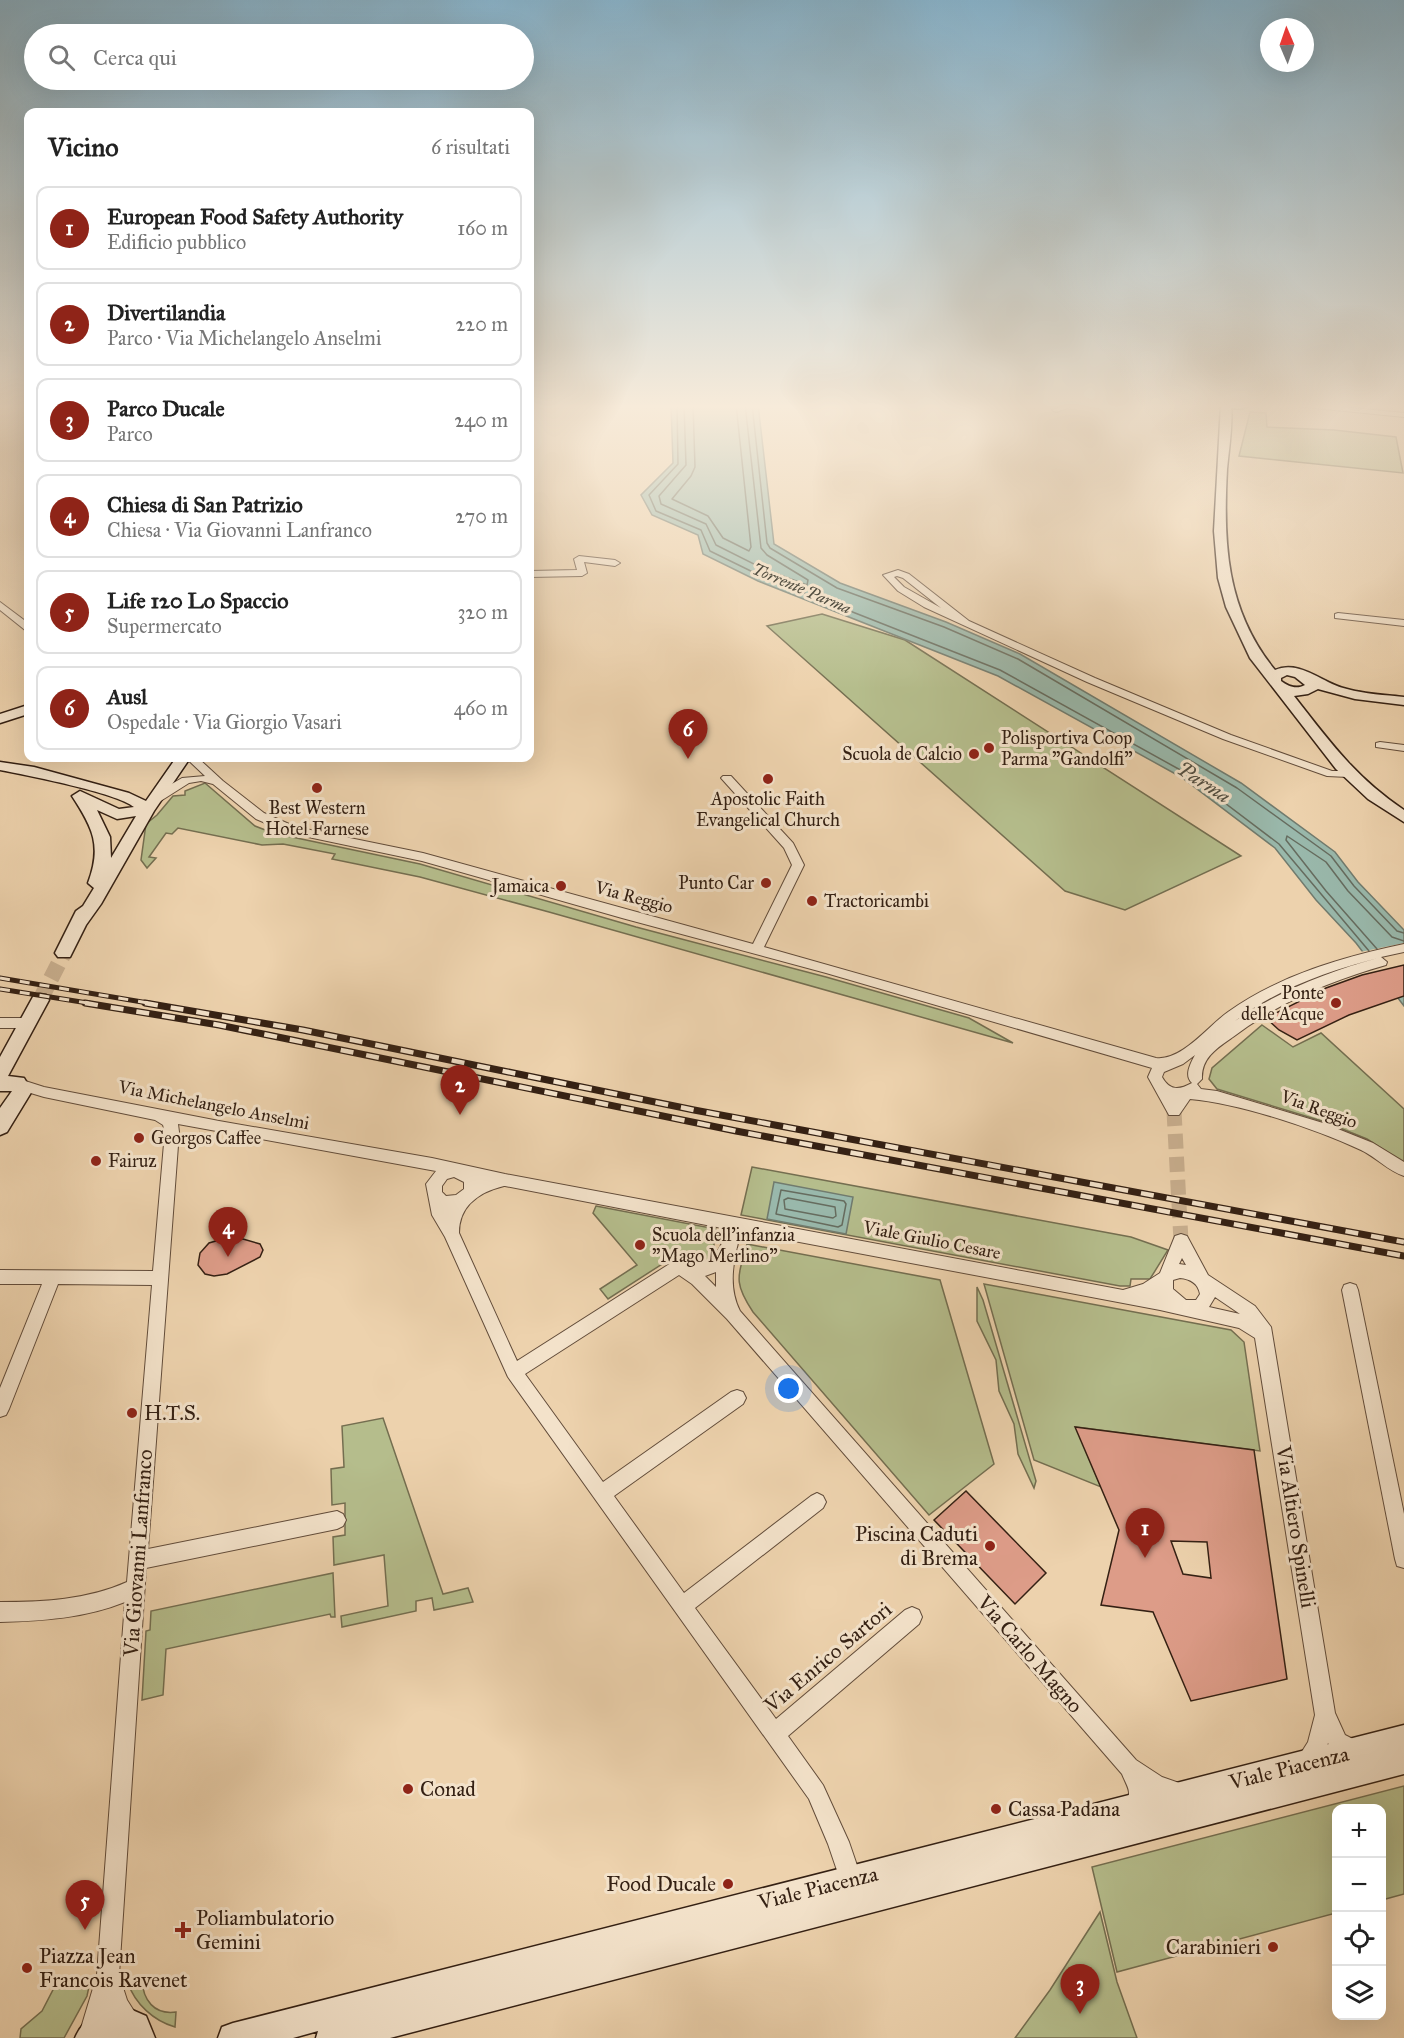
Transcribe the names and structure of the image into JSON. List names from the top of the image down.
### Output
{
  "streets": {
    "main road": ["Viale Piacenza"],
    "street": [
      "Via Reggio",
      "Via Michelangelo Anselmi",
      "Viale Giulio Cesare",
      "Via Altiero Spinelli",
      "Via Giovanni Lanfranco",
      "Via Carlo Magno",
      "Via Enrico Sartori"
    ]
  },
  "crossings": [
    ["Via Michelangelo Anselmi", "Viale Giulio Cesare"],
    ["Via Michelangelo Anselmi", "Via Carlo Magno"],
    ["Via Michelangelo Anselmi", "Via Enrico Sartori"],
    ["Viale Giulio Cesare", "Via Altiero Spinelli"],
    ["Viale Giulio Cesare", "Via Carlo Magno"],
    ["Via Altiero Spinelli", "Viale Piacenza"],
    ["Via Carlo Magno", "Viale Piacenza"],
    ["Via Enrico Sartori", "Viale Piacenza"]
  ],
  "water": ["Torrente Parma", "Parma"],
  "places": {
    "other": [
      "Polisportiva Coop Parma \"Gandolfi\"",
      "Scuola de Calcio",
      "Apostolic Faith Evangelical Church",
      "Best Western Hotel Farnese",
      "Punto Car",
      "Jamaica",
      "Tractoricambi",
      "Ponte delle Acque",
      "Georgos Caffee",
      "Fairuz",
      "Scuola dell'infanzia \"Mago Merlino\"",
      "H.T.S.",
      "Piscina Caduti di Brema",
      "Conad",
      "Cassa Padana",
      "Food Ducale",
      "Carabinieri",
      "Piazza Jean Francois Ravenet"
    ],
    "health": ["Poliambulatorio Gemini"]
  },
  "north": "top",
  "page": {
    "search": "Cerca qui",
    "heading": ["Vicino", "6 risultati"],
    "list": [
      {
        "mark": "1",
        "name": "European Food Safety Authority",
        "note": "Edificio pubblico",
        "value": "160 m"
      },
      {
        "mark": "2",
        "name": "Divertilandia",
        "note": "Parco · Via Michelangelo Anselmi",
        "value": "220 m"
      },
      {
        "mark": "3",
        "name": "Parco Ducale",
        "note": "Parco",
        "value": "240 m"
      },
      {
        "mark": "4",
        "name": "Chiesa di San Patrizio",
        "note": "Chiesa · Via Giovanni Lanfranco",
        "value": "270 m"
      },
      {
        "mark": "5",
        "name": "Life 120 Lo Spaccio",
        "note": "Supermercato",
        "value": "320 m"
      },
      {
        "mark": "6",
        "name": "Ausl",
        "note": "Ospedale · Via Giorgio Vasari",
        "value": "460 m"
      }
    ],
    "pins": [
      "6",
      "2",
      "4",
      "1",
      "5",
      "3"
    ],
    "map_buttons": ["+", "−"]
  }
}
